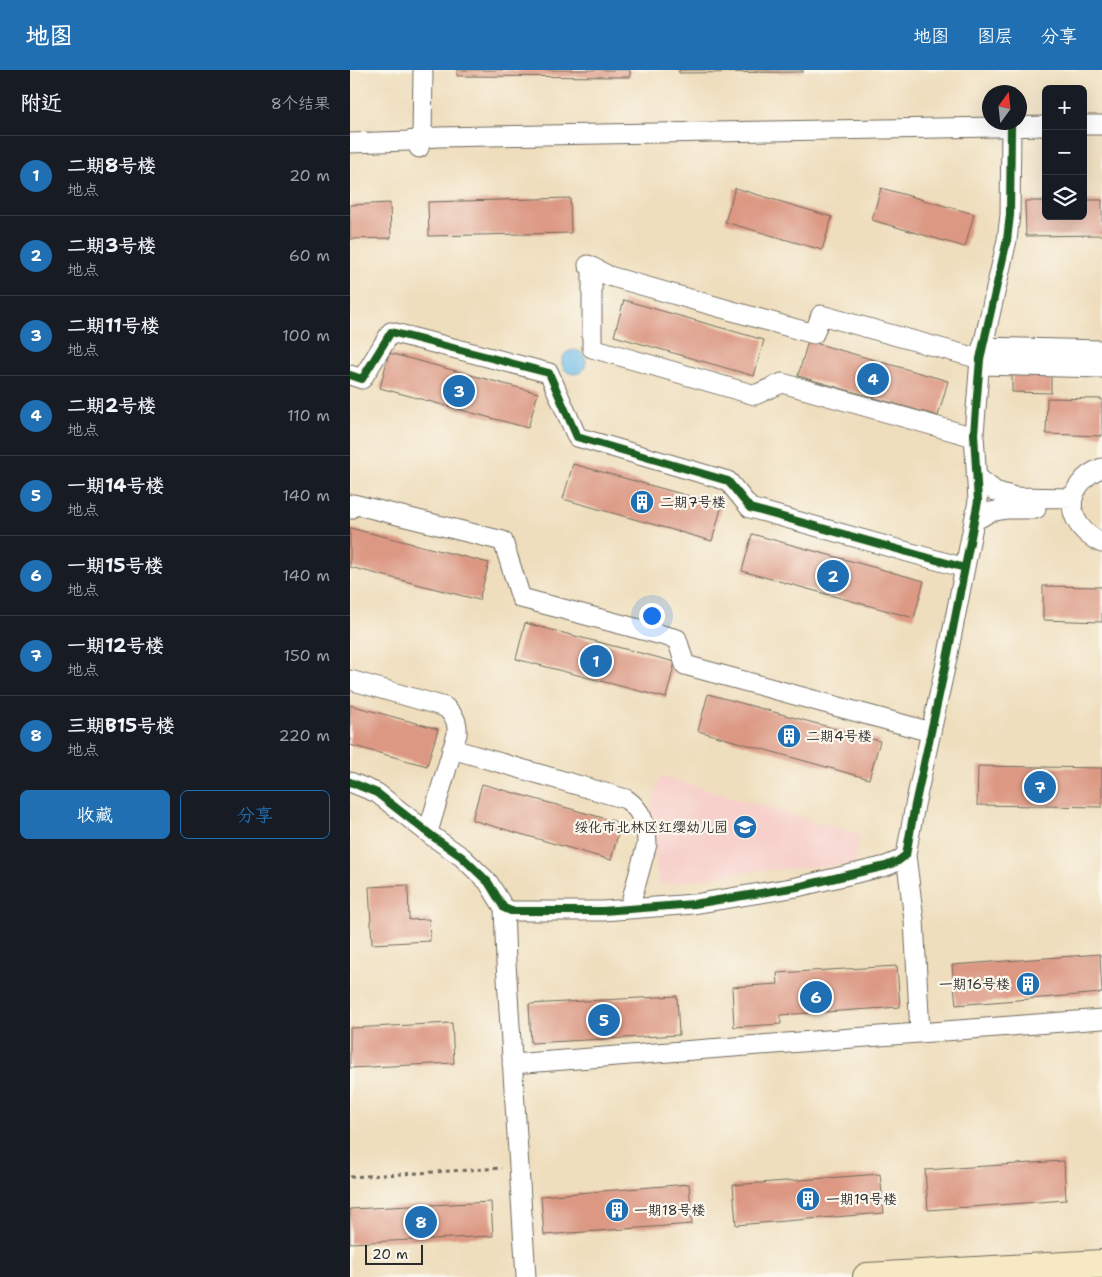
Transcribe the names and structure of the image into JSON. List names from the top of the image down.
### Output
{
  "places": {
    "building": [
      "二期7号楼",
      "二期4号楼",
      "一期16号楼",
      "一期19号楼",
      "一期18号楼"
    ],
    "school or university": ["绥化市北林区红缨幼儿园"]
  },
  "scale_bar": "20 m",
  "north": "top",
  "page": {
    "header": "地图",
    "nav": ["地图", "图层", "分享"],
    "heading": ["附近", "8个结果"],
    "map_buttons": ["+", "−"],
    "list": [
      {
        "mark": "1",
        "name": "二期8号楼",
        "note": "地点",
        "value": "20 m"
      },
      {
        "mark": "2",
        "name": "二期3号楼",
        "note": "地点",
        "value": "60 m"
      },
      {
        "mark": "3",
        "name": "二期11号楼",
        "note": "地点",
        "value": "100 m"
      },
      {
        "mark": "4",
        "name": "二期2号楼",
        "note": "地点",
        "value": "110 m"
      },
      {
        "mark": "5",
        "name": "一期14号楼",
        "note": "地点",
        "value": "140 m"
      },
      {
        "mark": "6",
        "name": "一期15号楼",
        "note": "地点",
        "value": "140 m"
      },
      {
        "mark": "7",
        "name": "一期12号楼",
        "note": "地点",
        "value": "150 m"
      },
      {
        "mark": "8",
        "name": "三期B15号楼",
        "note": "地点",
        "value": "220 m"
      }
    ],
    "pins": [
      "4",
      "3",
      "2",
      "1",
      "7",
      "6",
      "5",
      "8"
    ],
    "buttons": ["收藏", "分享"],
    "scale": "20 m"
  }
}
